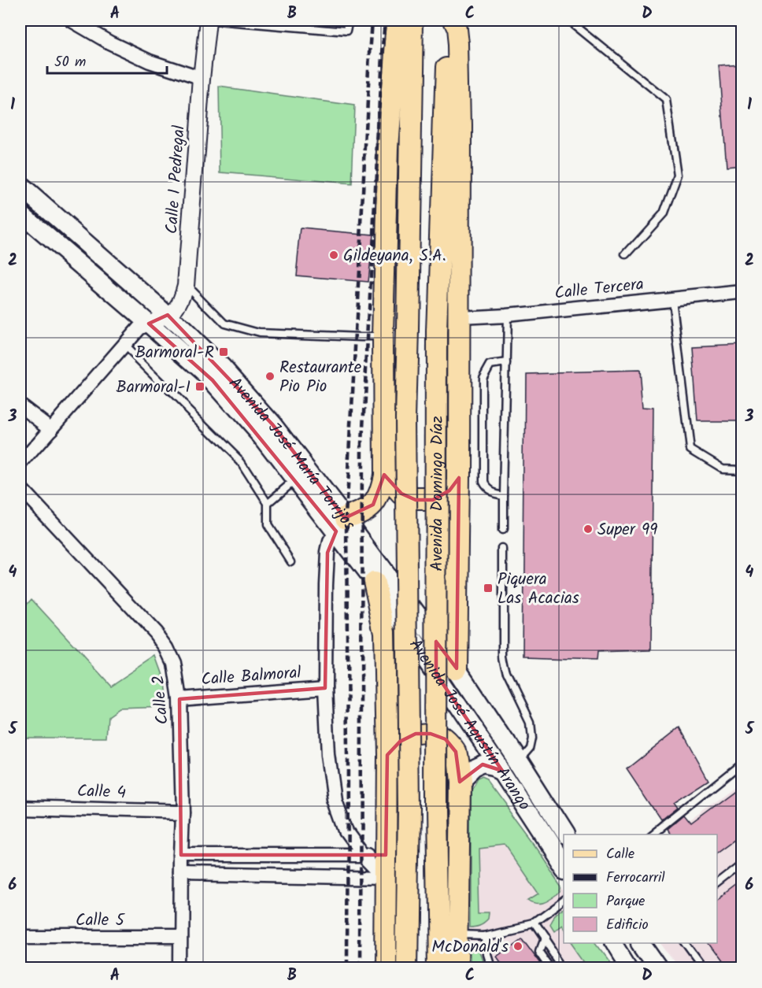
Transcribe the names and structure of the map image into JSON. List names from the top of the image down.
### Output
{
  "streets": {
    "main road": ["Avenida José María Torrijos", "Avenida Domingo Díaz", "Avenida José Agustín Arango"],
    "street": [
      "Calle 1 Pedregal",
      "Calle Tercera",
      "Calle Balmoral",
      "Calle 2",
      "Calle 4",
      "Calle 5"
    ]
  },
  "crossings": [
    ["Calle 1 Pedregal", "Avenida José María Torrijos"],
    ["Avenida José María Torrijos", "Avenida José Agustín Arango"],
    ["Calle Balmoral", "Calle 2"],
    ["Calle 2", "Calle 4"],
    ["Calle 2", "Calle 5"]
  ],
  "places": {
    "other": [
      "Gildeyana, S.A.",
      "Restaurante Pio Pio",
      "Super 99",
      "McDonald's"
    ],
    "transit": ["Barmoral-R", "Barmoral-I", "Piquera Las Acacias"]
  },
  "legend": [
    "Calle",
    "Ferrocarril",
    "Parque",
    "Edificio"
  ],
  "scale_bar": "50 m",
  "grid": {
    "columns": [
      "A",
      "B",
      "C",
      "D"
    ],
    "rows": [
      "1",
      "2",
      "3",
      "4",
      "5",
      "6"
    ]
  }
}
